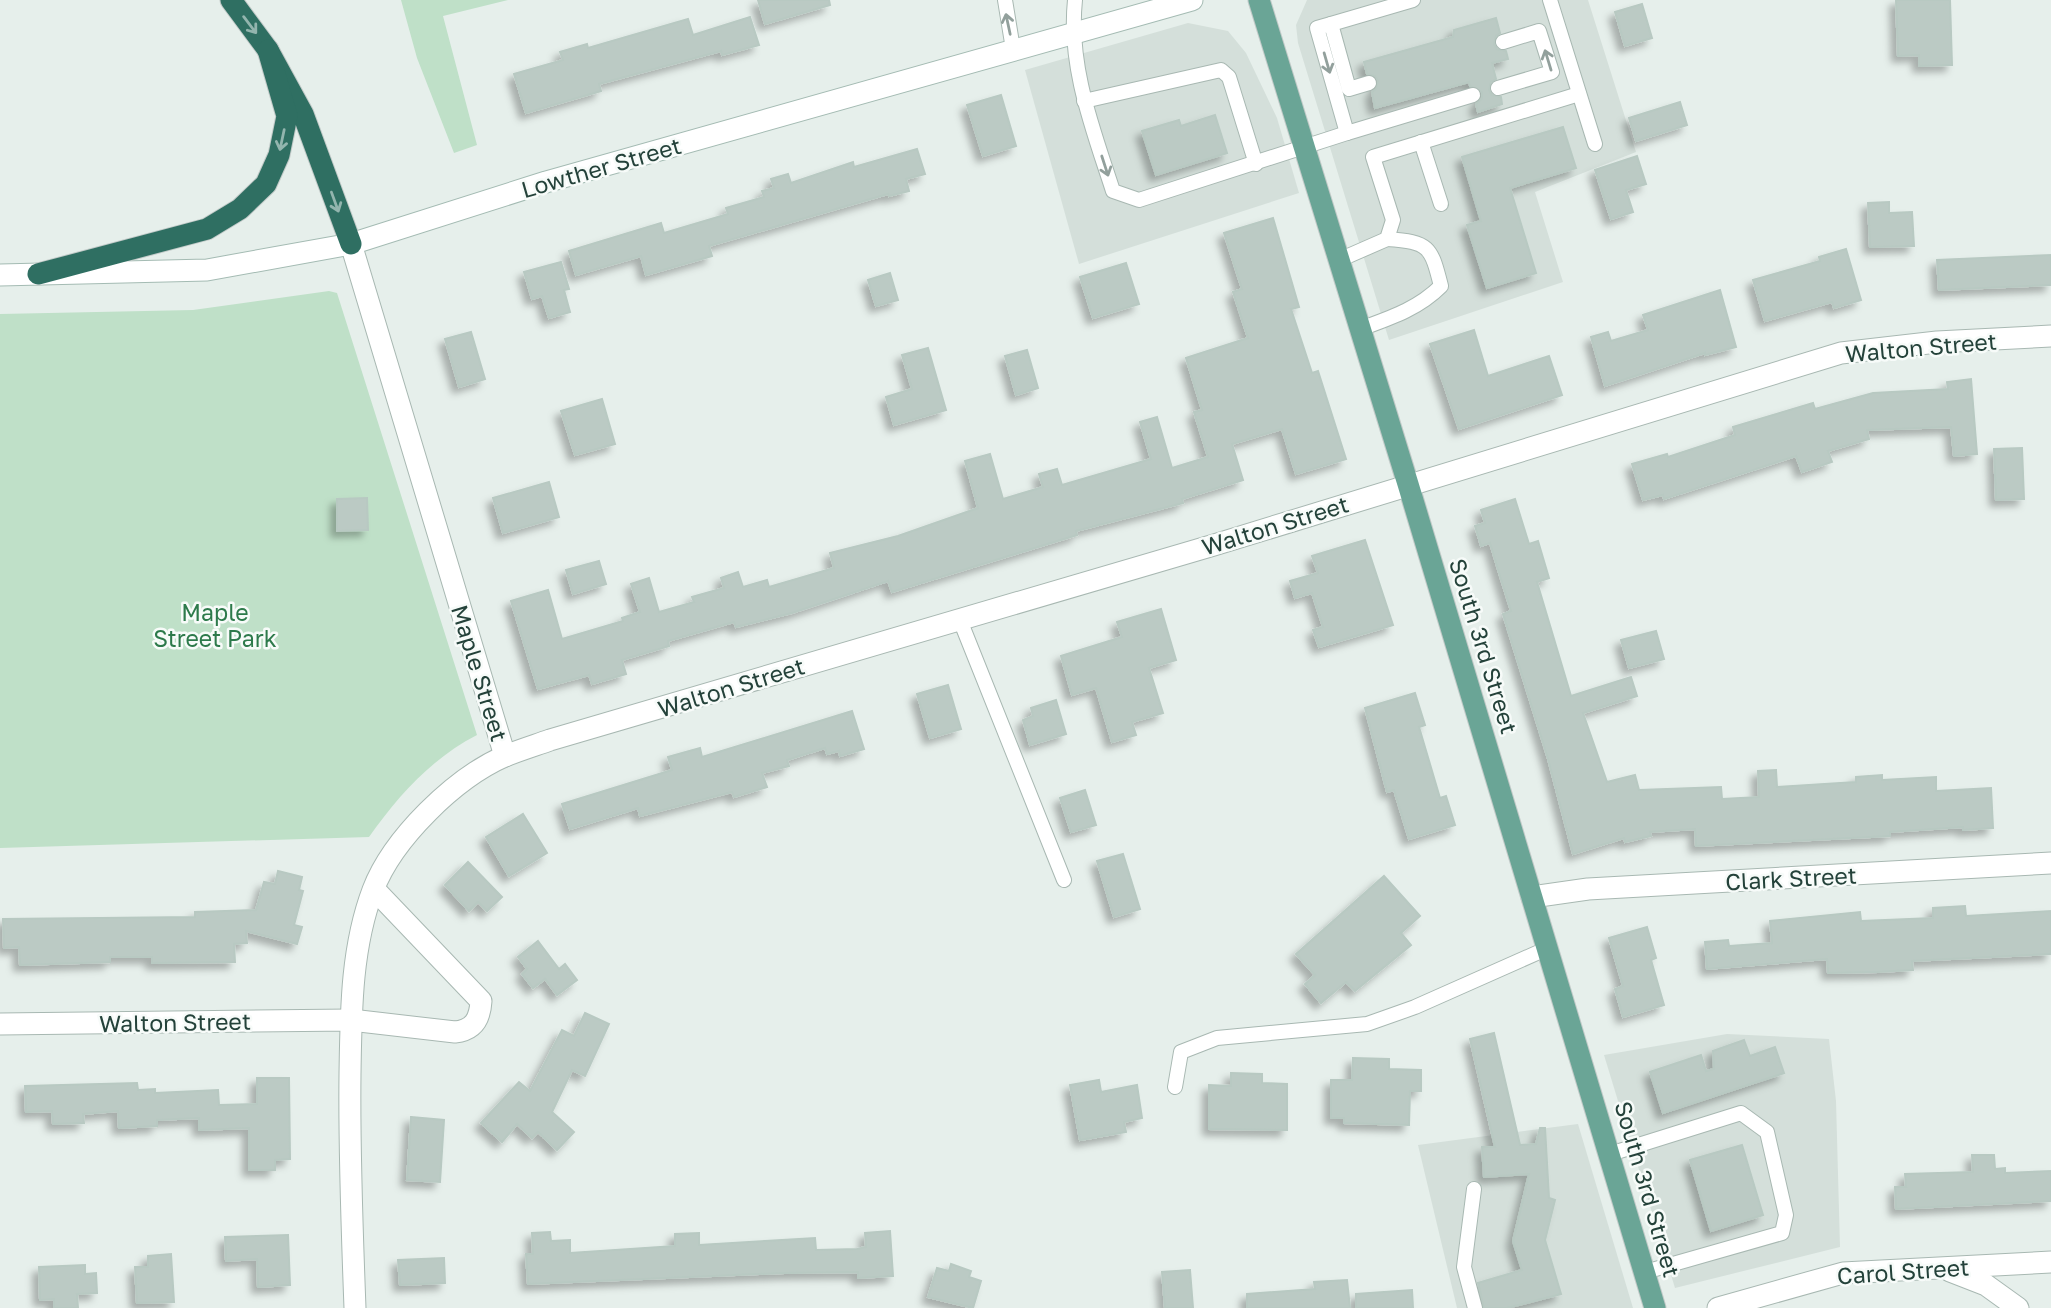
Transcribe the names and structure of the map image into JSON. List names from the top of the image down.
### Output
{
  "streets": {
    "main road": ["South 3rd Street"],
    "street": [
      "Lowther Street",
      "Walton Street",
      "Maple Street",
      "Clark Street",
      "Carol Street"
    ]
  },
  "crossings": [
    ["Lowther Street", "Maple Street"],
    ["Walton Street", "South 3rd Street"],
    ["Walton Street", "Maple Street"],
    ["South 3rd Street", "Clark Street"]
  ],
  "parks": ["Maple Street Park"]
}
